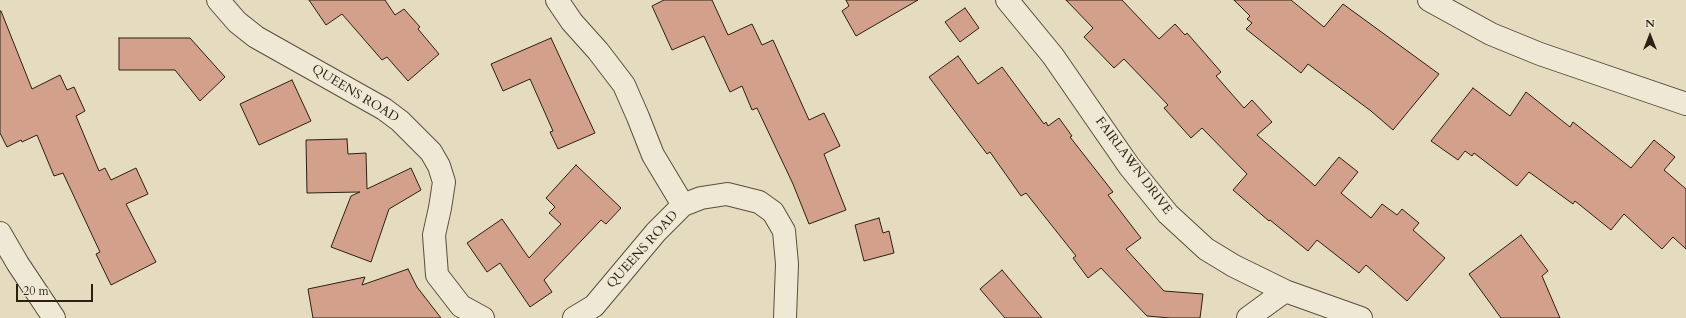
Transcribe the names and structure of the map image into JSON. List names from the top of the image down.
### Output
{
  "streets": {
    "street": ["QUEENS ROAD", "FAIRLAWN DRIVE"]
  },
  "scale_bar": "20 m",
  "north": "top"
}
